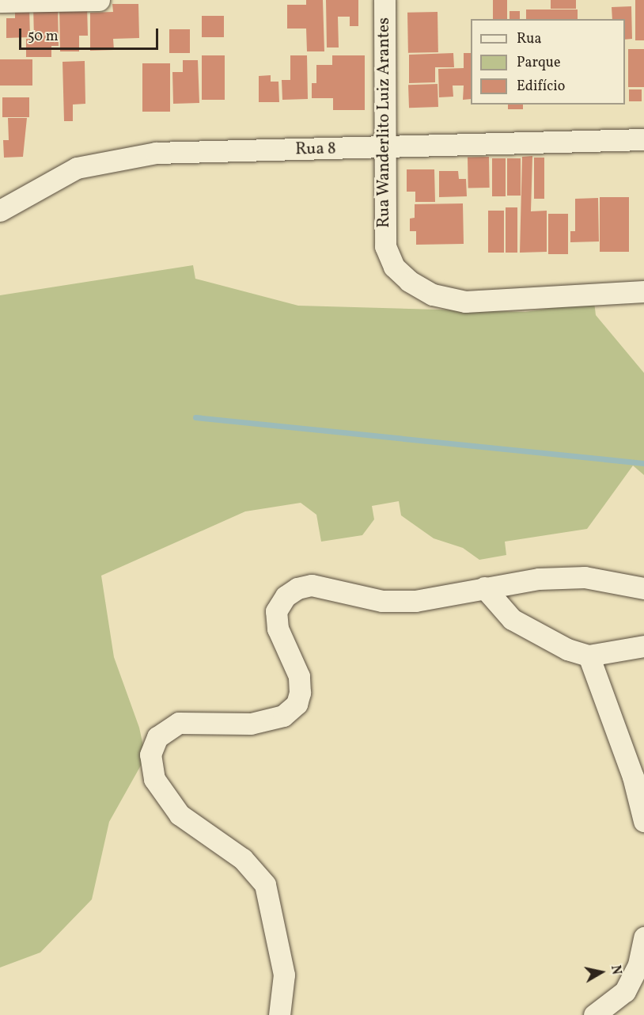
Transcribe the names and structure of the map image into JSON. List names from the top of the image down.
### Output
{
  "streets": {
    "street": ["Rua Wanderlito Luiz Arantes", "Rua 8"]
  },
  "crossings": [
    ["Rua Wanderlito Luiz Arantes", "Rua 8"]
  ],
  "legend": ["Rua", "Parque", "Edifício"],
  "scale_bar": "50 m",
  "north": "right"
}
